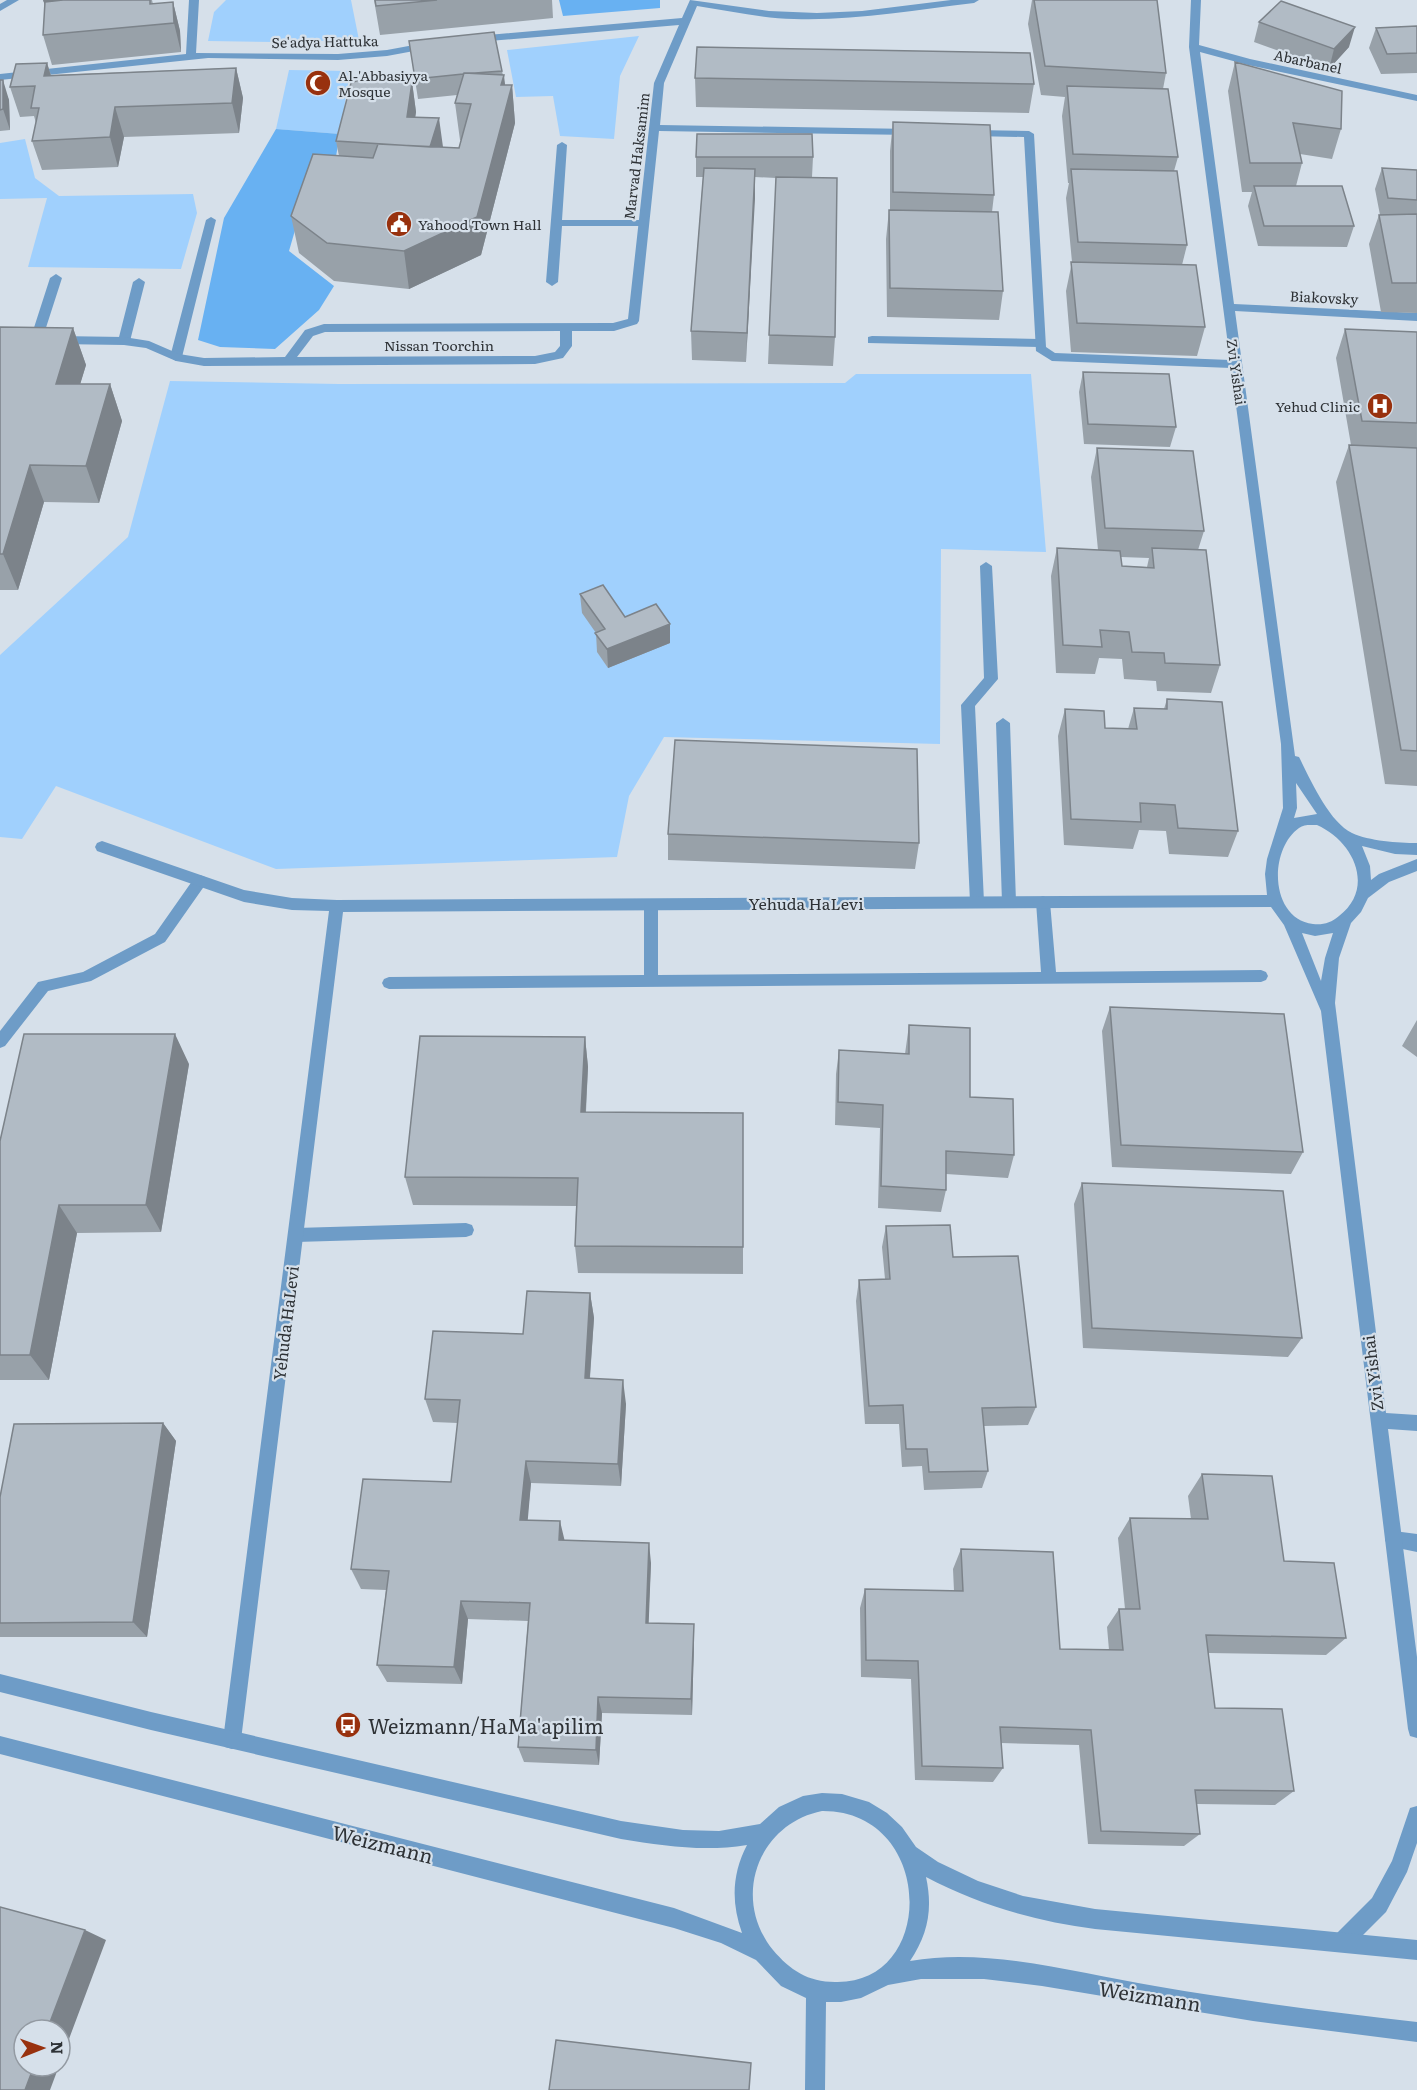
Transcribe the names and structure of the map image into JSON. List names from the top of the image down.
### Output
{
  "streets": {
    "street": [
      "Se'adya Hattuka",
      "Abarbanel",
      "Marvad Haksamim",
      "Biakovsky",
      "Nissan Toorchin",
      "Zvi Yishai",
      "Yehuda HaLevi",
      "Weizmann"
    ]
  },
  "crossings": [
    ["Abarbanel", "Zvi Yishai"],
    ["Marvad Haksamim", "Nissan Toorchin"],
    ["Biakovsky", "Zvi Yishai"],
    ["Zvi Yishai", "Yehuda HaLevi"]
  ],
  "places": {
    "mosque": ["Al-'Abbasiyya Mosque"],
    "public building": ["Yahood Town Hall"],
    "hospital": ["Yehud Clinic"],
    "bus stop": ["Weizmann/HaMa'apilim"]
  },
  "north": "right"
}
